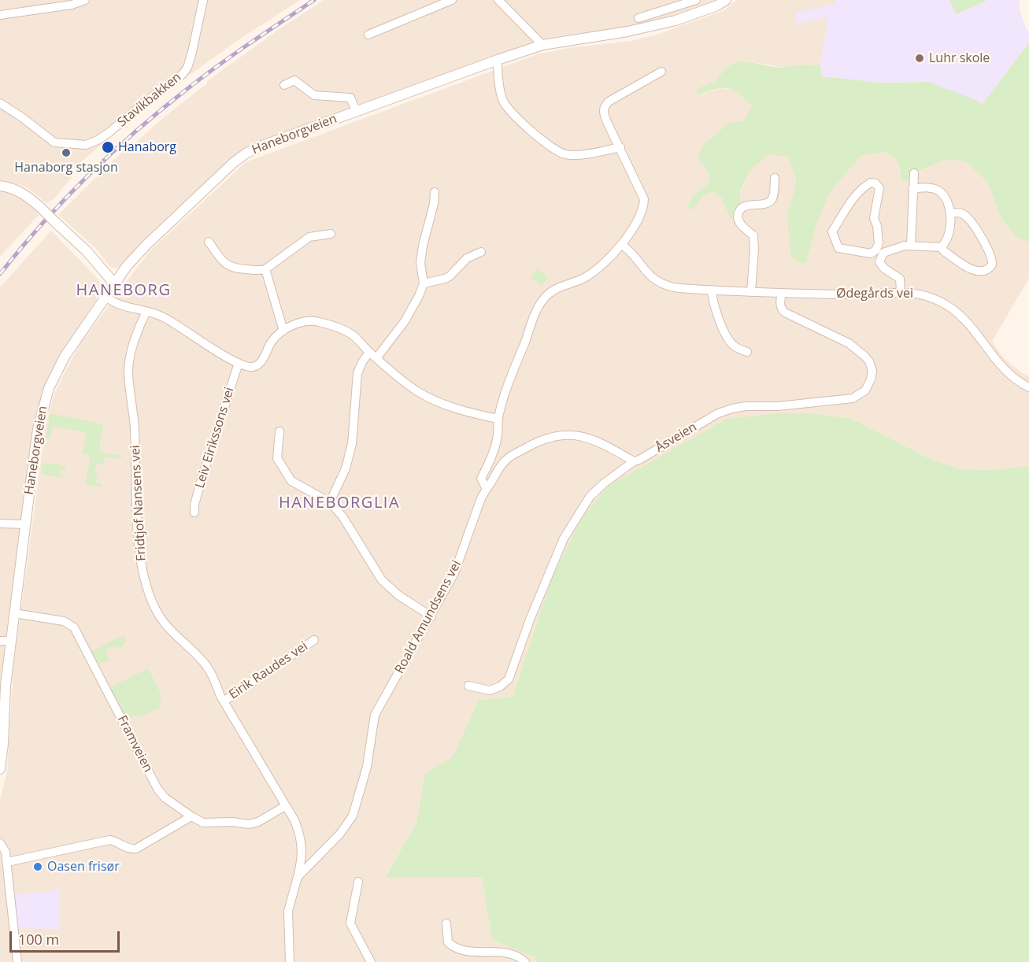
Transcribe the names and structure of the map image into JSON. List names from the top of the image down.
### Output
{
  "streets": {
    "street": [
      "Stavikbakken",
      "Haneborgveien",
      "Ødegårds vei",
      "Leiv Eirikssons vei",
      "Åsveien",
      "Fridtjof Nansens vei",
      "Roald Amundsens vei",
      "Eirik Raudes vei",
      "Framveien"
    ]
  },
  "crossings": [
    ["Haneborgveien", "Framveien"],
    ["Ødegårds vei", "Åsveien"],
    ["Ødegårds vei", "Roald Amundsens vei"],
    ["Fridtjof Nansens vei", "Roald Amundsens vei"],
    ["Fridtjof Nansens vei", "Eirik Raudes vei"],
    ["Fridtjof Nansens vei", "Framveien"]
  ],
  "districts": ["HANEBORG", "HANEBORGLIA"],
  "places": [
    "Luhr skole",
    "Hanaborg",
    "Hanaborg stasjon",
    "Oasen frisør"
  ],
  "scale_bar": "100 m"
}
